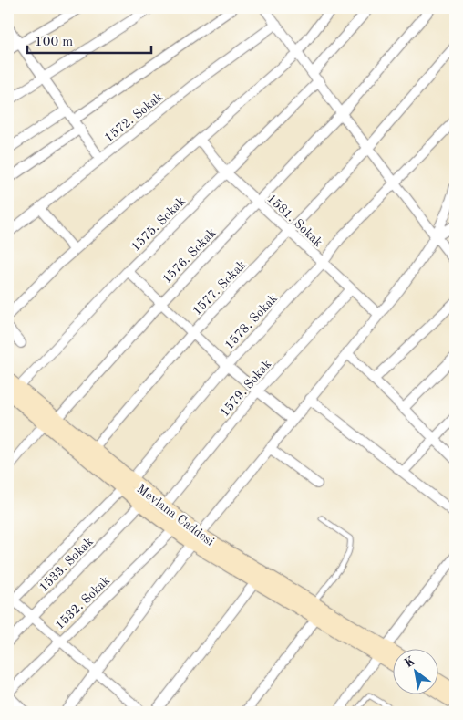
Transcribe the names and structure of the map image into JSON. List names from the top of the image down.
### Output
{
  "streets": {
    "main road": ["Mevlana Caddesi"],
    "street": [
      "1572. Sokak",
      "1581. Sokak",
      "1575. Sokak",
      "1576. Sokak",
      "1577. Sokak",
      "1578. Sokak",
      "1579. Sokak",
      "1533. Sokak",
      "1532. Sokak"
    ]
  },
  "crossings": [
    ["1581. Sokak", "1575. Sokak"],
    ["1581. Sokak", "1576. Sokak"],
    ["1581. Sokak", "1577. Sokak"],
    ["1581. Sokak", "1578. Sokak"],
    ["1581. Sokak", "1579. Sokak"],
    ["1575. Sokak", "Mevlana Caddesi"],
    ["1576. Sokak", "Mevlana Caddesi"],
    ["1577. Sokak", "Mevlana Caddesi"],
    ["1578. Sokak", "Mevlana Caddesi"],
    ["1579. Sokak", "Mevlana Caddesi"],
    ["Mevlana Caddesi", "1533. Sokak"],
    ["Mevlana Caddesi", "1532. Sokak"]
  ],
  "scale_bar": "100 m",
  "north": "top left"
}
